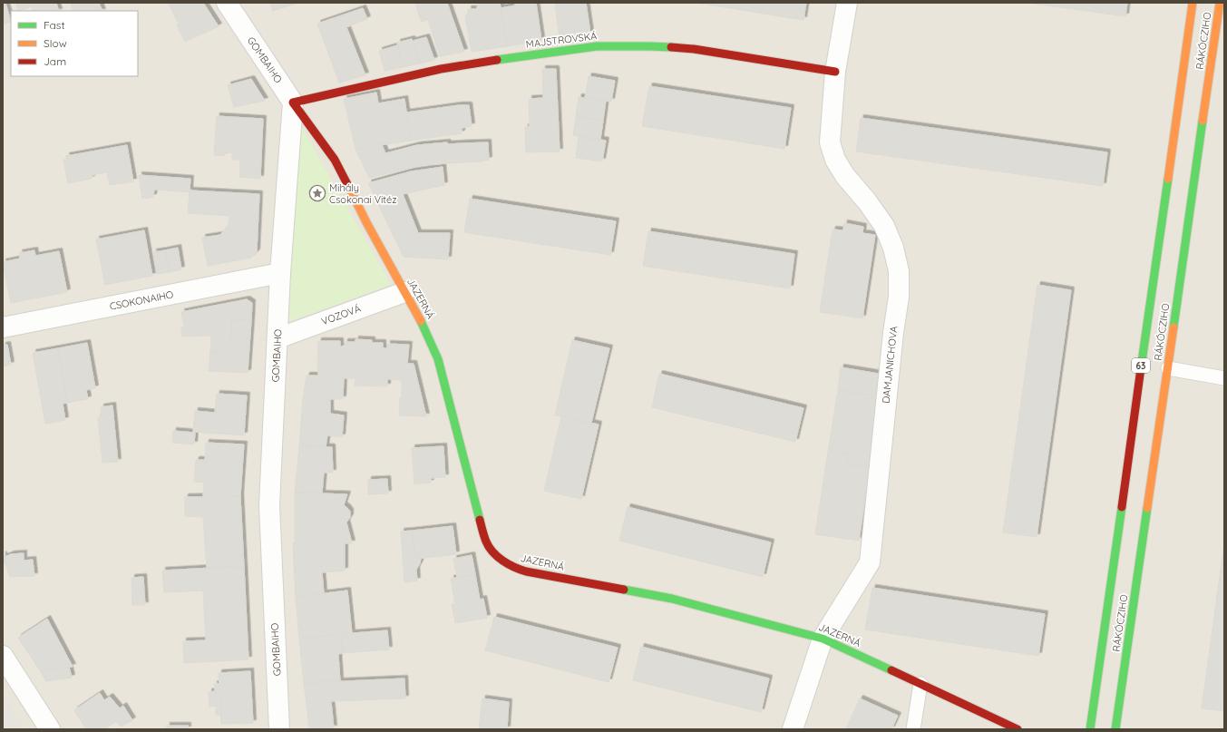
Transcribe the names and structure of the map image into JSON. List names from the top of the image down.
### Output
{
  "streets": {
    "street": [
      "MAJSTROVSKÁ",
      "RÁKÓCZIHO",
      "GOMBAIHO",
      "JAZERNÁ",
      "CSOKONAIHO",
      "VOZOVÁ",
      "DAMJANICHOVA",
      "63"
    ]
  },
  "crossings": [
    ["MAJSTROVSKÁ", "GOMBAIHO"],
    ["MAJSTROVSKÁ", "JAZERNÁ"],
    ["MAJSTROVSKÁ", "DAMJANICHOVA"],
    ["GOMBAIHO", "JAZERNÁ"],
    ["GOMBAIHO", "CSOKONAIHO"],
    ["GOMBAIHO", "VOZOVÁ"],
    ["JAZERNÁ", "VOZOVÁ"],
    ["JAZERNÁ", "DAMJANICHOVA"]
  ],
  "places": {
    "place": ["Mihály Csokonai Vitéz"]
  },
  "legend": ["Fast", "Slow", "Jam"]
}
